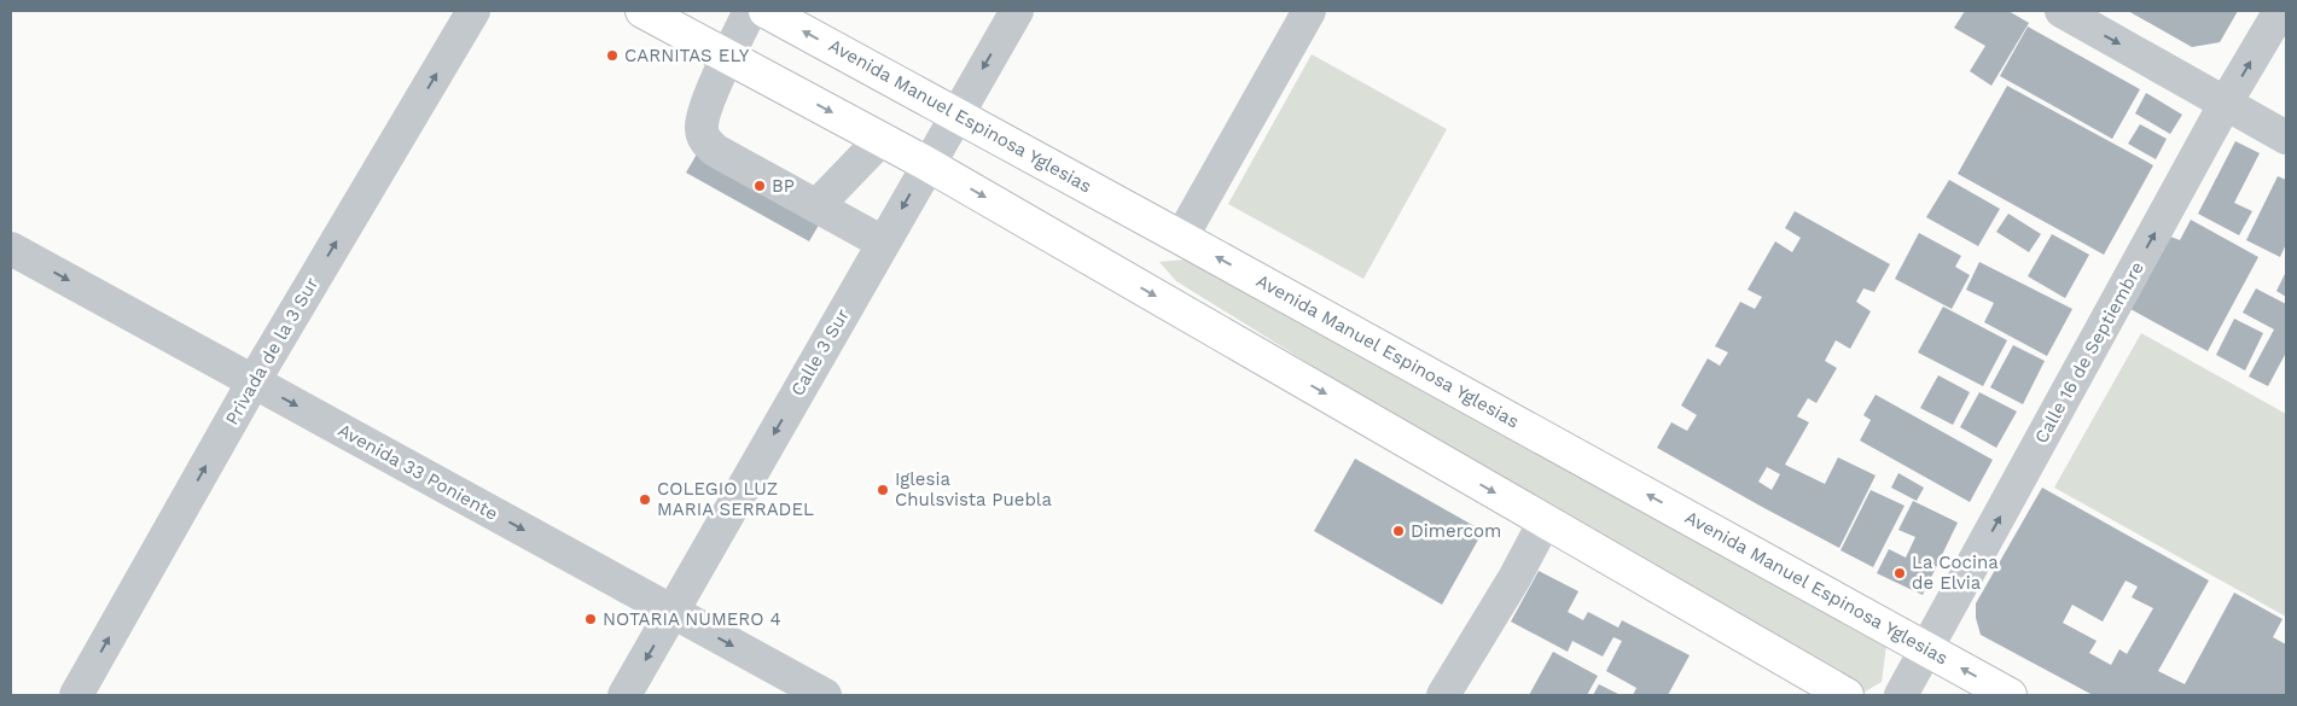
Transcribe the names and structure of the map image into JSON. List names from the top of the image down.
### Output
{
  "streets": {
    "main road": ["Avenida Manuel Espinosa Yglesias"],
    "street": [
      "Privada de la 3 Sur",
      "Calle 3 Sur",
      "Calle 16 de Septiembre",
      "Avenida 33 Poniente"
    ]
  },
  "crossings": [
    ["Avenida Manuel Espinosa Yglesias", "Calle 3 Sur"],
    ["Avenida Manuel Espinosa Yglesias", "Calle 16 de Septiembre"],
    ["Privada de la 3 Sur", "Avenida 33 Poniente"],
    ["Calle 3 Sur", "Avenida 33 Poniente"]
  ],
  "one_way": [
    "Privada de la 3 Sur",
    "Calle 3 Sur",
    "Calle 16 de Septiembre",
    "Avenida 33 Poniente"
  ],
  "places": [
    "CARNITAS ELY",
    "BP",
    "Iglesia Chulsvista Puebla",
    "COLEGIO LUZ MARIA SERRADEL",
    "Dimercom",
    "La Cocina de Elvia",
    "NOTARIA NUMERO 4"
  ]
}
